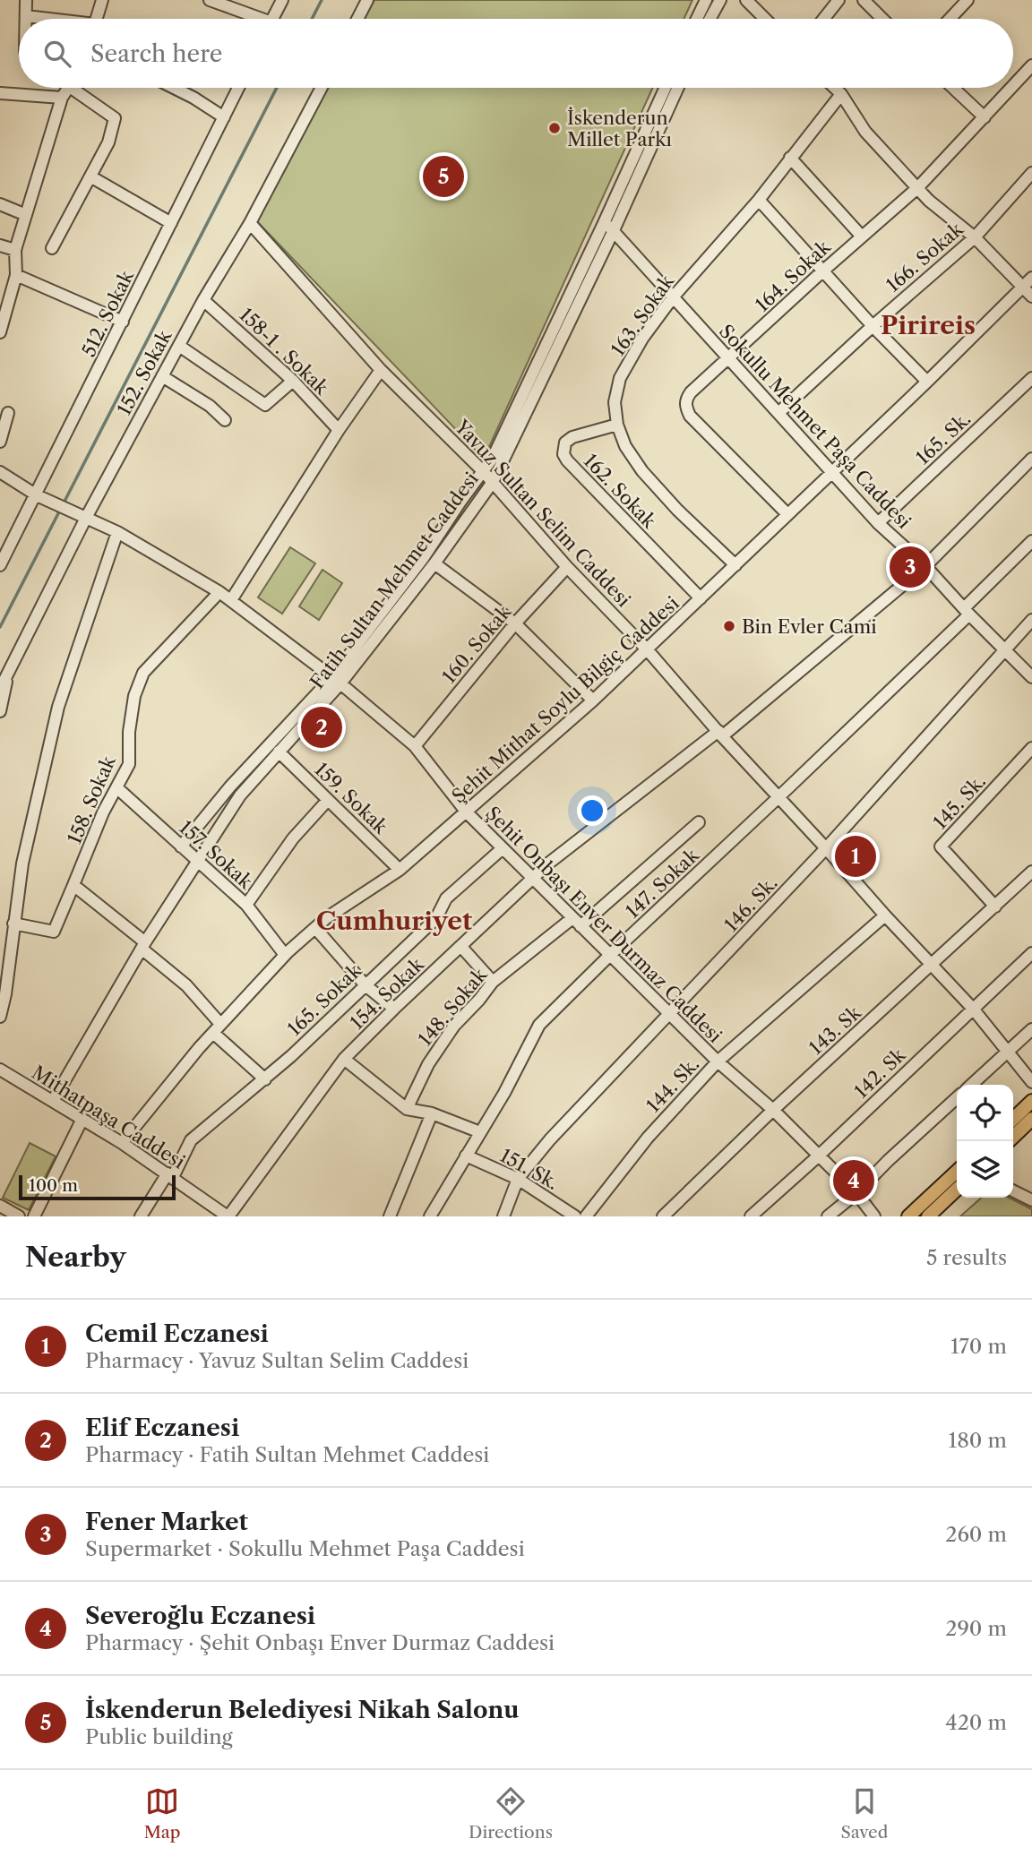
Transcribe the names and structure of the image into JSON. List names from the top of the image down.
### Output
{
  "streets": {
    "street": [
      "166. Sokak",
      "164. Sokak",
      "512. Sokak",
      "163. Sokak",
      "158-1 . Sokak",
      "152. Sokak",
      "Sokullu Mehmet Paşa Caddesi",
      "165. Sk.",
      "162. Sokak",
      "Yavuz Sultan Selim Caddesi",
      "Fatih Sultan Mehmet Caddesi",
      "160. Sokak",
      "Şehit Mithat Soylu Bilgiç Caddesi",
      "159. Sokak",
      "158. Sokak",
      "145. Sk.",
      "157. Sokak",
      "147. Sokak",
      "146. Sk.",
      "Şehit Onbaşı Enver Durmaz Caddesi",
      "154. Sokak",
      "165. Sokak",
      "148. Sokak",
      "143. Sk",
      "142. Sk",
      "144. Sk.",
      "Mithatpaşa Caddesi",
      "151. Sk."
    ]
  },
  "crossings": [
    ["166. Sokak", "Sokullu Mehmet Paşa Caddesi"],
    ["164. Sokak", "Sokullu Mehmet Paşa Caddesi"],
    ["164. Sokak", "Şehit Mithat Soylu Bilgiç Caddesi"],
    ["512. Sokak", "Şehit Onbaşı Enver Durmaz Caddesi"],
    ["163. Sokak", "Sokullu Mehmet Paşa Caddesi"],
    ["163. Sokak", "162. Sokak"],
    ["163. Sokak", "Şehit Mithat Soylu Bilgiç Caddesi"],
    ["158-1 . Sokak", "152. Sokak"],
    ["152. Sokak", "Yavuz Sultan Selim Caddesi"],
    ["152. Sokak", "Şehit Onbaşı Enver Durmaz Caddesi"],
    ["Sokullu Mehmet Paşa Caddesi", "165. Sk."],
    ["Sokullu Mehmet Paşa Caddesi", "Fatih Sultan Mehmet Caddesi"],
    ["Sokullu Mehmet Paşa Caddesi", "Şehit Mithat Soylu Bilgiç Caddesi"],
    ["Sokullu Mehmet Paşa Caddesi", "147. Sokak"],
    ["Sokullu Mehmet Paşa Caddesi", "146. Sk."],
    ["Sokullu Mehmet Paşa Caddesi", "154. Sokak"],
    ["162. Sokak", "Şehit Mithat Soylu Bilgiç Caddesi"],
    ["Yavuz Sultan Selim Caddesi", "Fatih Sultan Mehmet Caddesi"],
    ["Yavuz Sultan Selim Caddesi", "160. Sokak"],
    ["Yavuz Sultan Selim Caddesi", "Şehit Mithat Soylu Bilgiç Caddesi"],
    ["Yavuz Sultan Selim Caddesi", "147. Sokak"],
    ["Yavuz Sultan Selim Caddesi", "146. Sk."],
    ["Yavuz Sultan Selim Caddesi", "154. Sokak"],
    ["Yavuz Sultan Selim Caddesi", "143. Sk"],
    ["Yavuz Sultan Selim Caddesi", "142. Sk"],
    ["Yavuz Sultan Selim Caddesi", "144. Sk."],
    ["Fatih Sultan Mehmet Caddesi", "159. Sokak"],
    ["Fatih Sultan Mehmet Caddesi", "157. Sokak"],
    ["Fatih Sultan Mehmet Caddesi", "Şehit Onbaşı Enver Durmaz Caddesi"],
    ["Fatih Sultan Mehmet Caddesi", "Mithatpaşa Caddesi"],
    ["160. Sokak", "Şehit Onbaşı Enver Durmaz Caddesi"],
    ["Şehit Mithat Soylu Bilgiç Caddesi", "159. Sokak"],
    ["Şehit Mithat Soylu Bilgiç Caddesi", "157. Sokak"],
    ["Şehit Mithat Soylu Bilgiç Caddesi", "Şehit Onbaşı Enver Durmaz Caddesi"],
    ["Şehit Mithat Soylu Bilgiç Caddesi", "Mithatpaşa Caddesi"],
    ["158. Sokak", "157. Sokak"],
    ["158. Sokak", "Şehit Onbaşı Enver Durmaz Caddesi"],
    ["145. Sk.", "143. Sk"],
    ["147. Sokak", "Şehit Onbaşı Enver Durmaz Caddesi"],
    ["147. Sokak", "151. Sk."],
    ["146. Sk.", "Şehit Onbaşı Enver Durmaz Caddesi"],
    ["146. Sk.", "151. Sk."],
    ["Şehit Onbaşı Enver Durmaz Caddesi", "154. Sokak"],
    ["Şehit Onbaşı Enver Durmaz Caddesi", "165. Sokak"],
    ["Şehit Onbaşı Enver Durmaz Caddesi", "148. Sokak"],
    ["Şehit Onbaşı Enver Durmaz Caddesi", "143. Sk"],
    ["Şehit Onbaşı Enver Durmaz Caddesi", "142. Sk"],
    ["Şehit Onbaşı Enver Durmaz Caddesi", "144. Sk."],
    ["154. Sokak", "Mithatpaşa Caddesi"],
    ["165. Sokak", "Mithatpaşa Caddesi"]
  ],
  "districts": ["Pirireis", "Cumhuriyet"],
  "places": ["İskenderun Millet Parkı", "Bin Evler Cami"],
  "scale_bar": "100 m",
  "page": {
    "search": "Search here",
    "pins": [
      "5",
      "3",
      "2",
      "1",
      "4"
    ],
    "scale": "100 m",
    "heading": ["Nearby", "5 results"],
    "list": [
      {
        "mark": "1",
        "name": "Cemil Eczanesi",
        "note": "Pharmacy · Yavuz Sultan Selim Caddesi",
        "value": "170 m"
      },
      {
        "mark": "2",
        "name": "Elif Eczanesi",
        "note": "Pharmacy · Fatih Sultan Mehmet Caddesi",
        "value": "180 m"
      },
      {
        "mark": "3",
        "name": "Fener Market",
        "note": "Supermarket · Sokullu Mehmet Paşa Caddesi",
        "value": "260 m"
      },
      {
        "mark": "4",
        "name": "Severoğlu Eczanesi",
        "note": "Pharmacy · Şehit Onbaşı Enver Durmaz Caddesi",
        "value": "290 m"
      },
      {
        "mark": "5",
        "name": "İskenderun Belediyesi Nikah Salonu",
        "note": "Public building",
        "value": "420 m"
      }
    ],
    "nav": ["Map", "Directions", "Saved"]
  }
}
